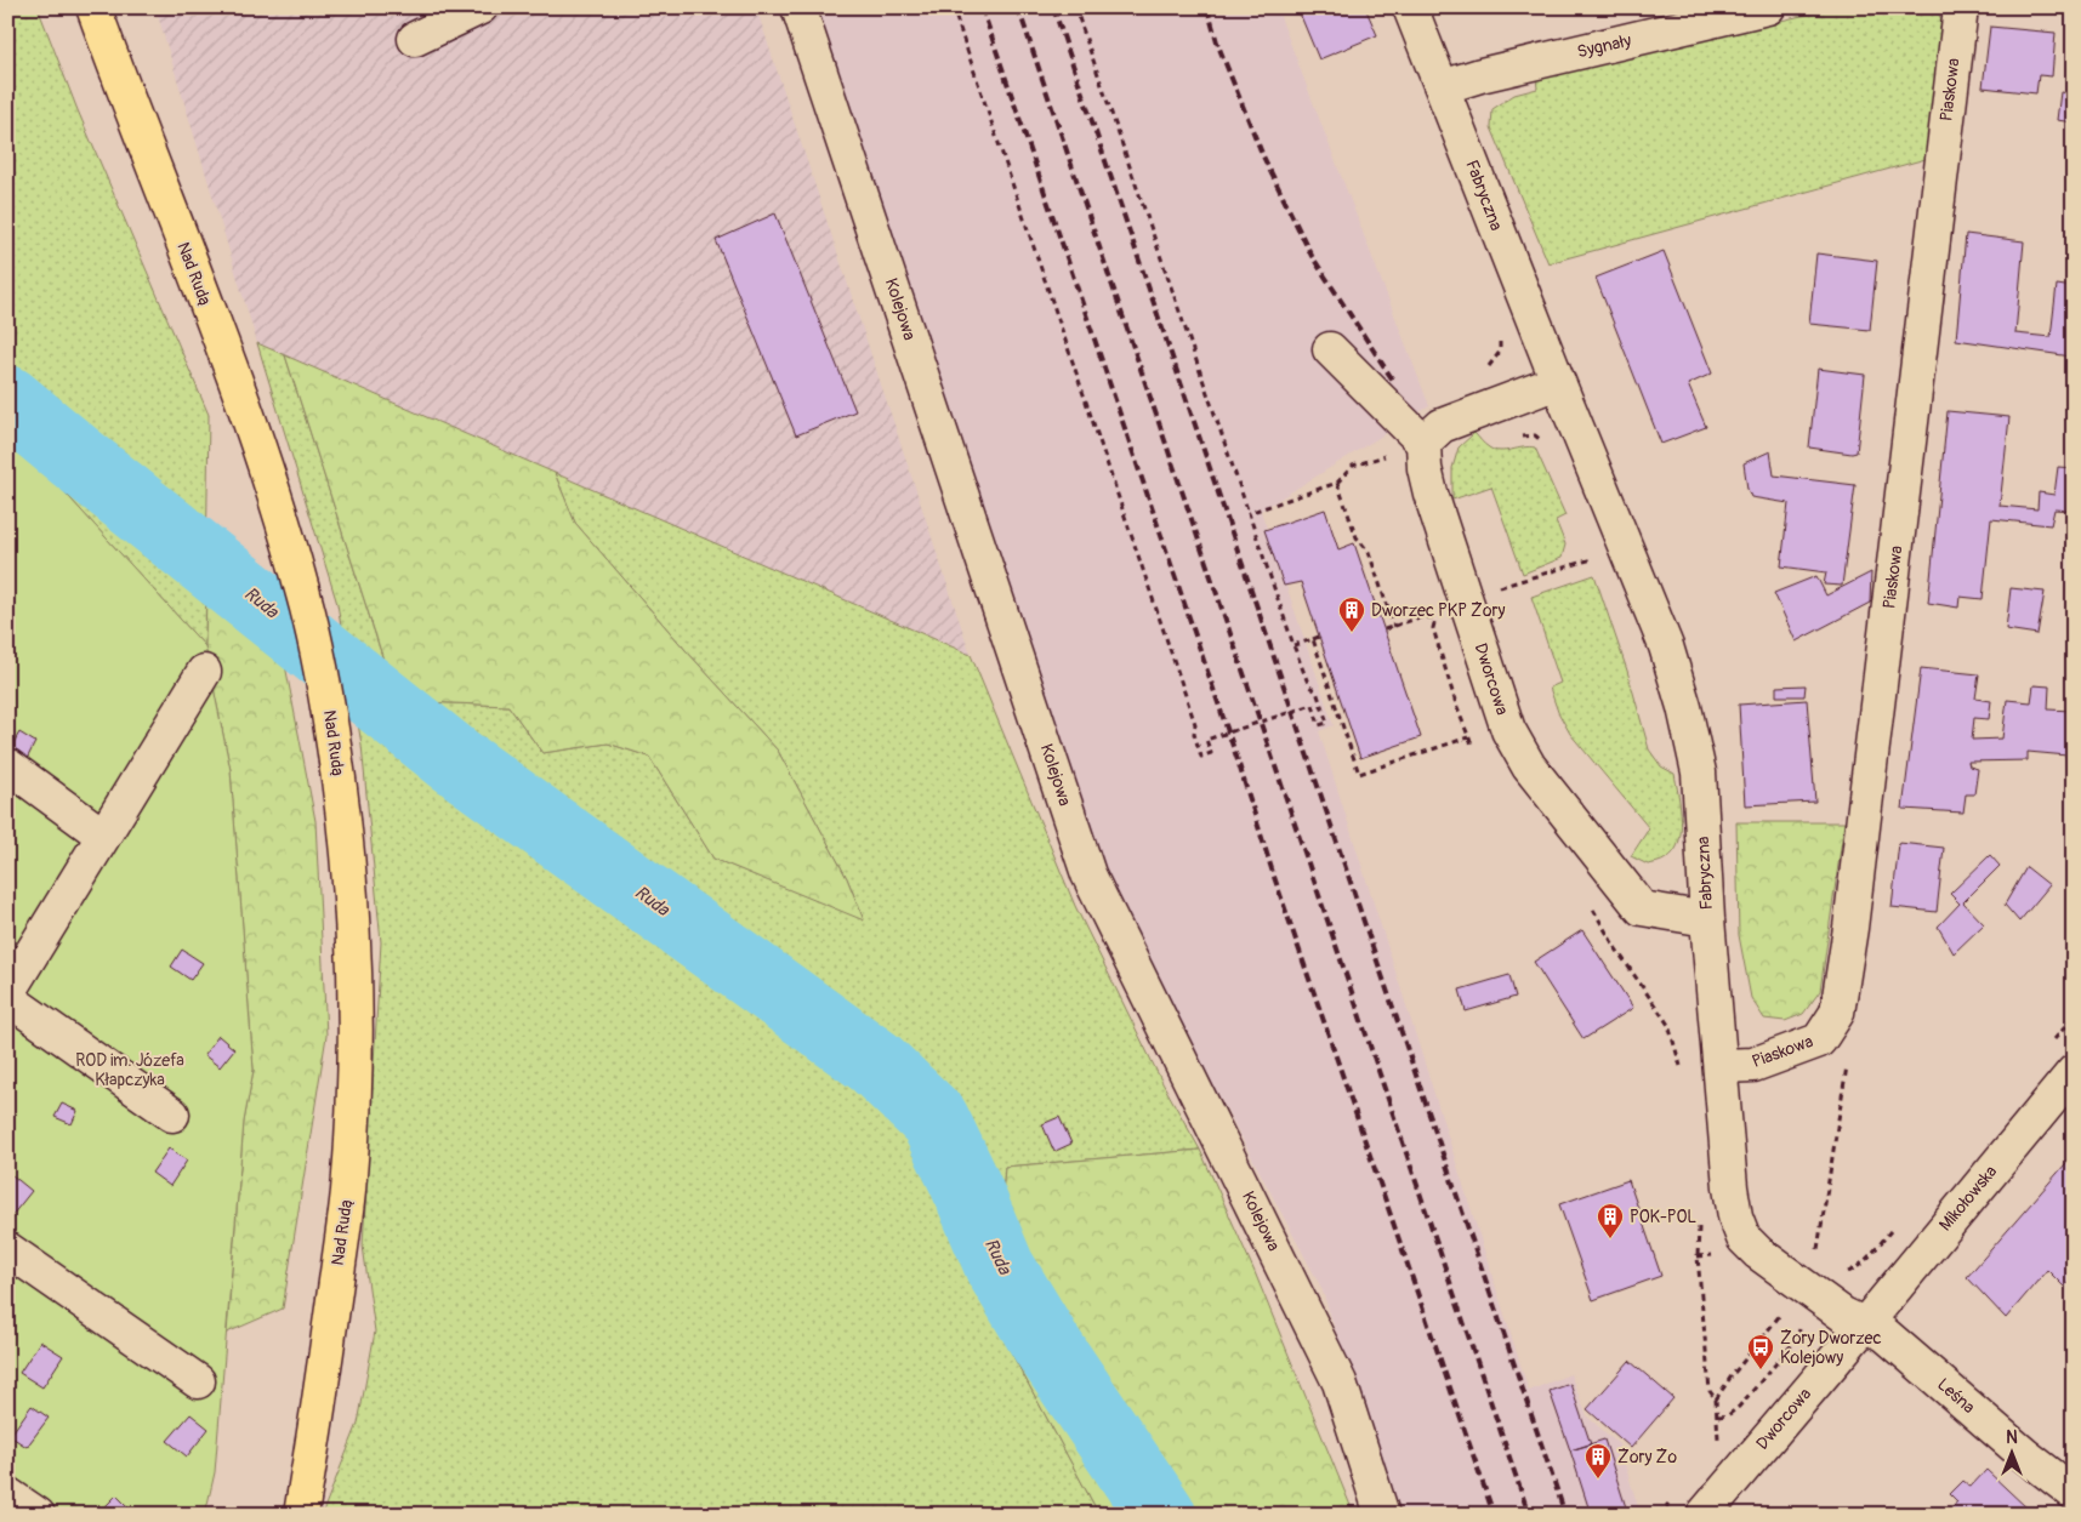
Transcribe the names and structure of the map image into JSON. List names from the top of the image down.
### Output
{
  "streets": {
    "main road": ["Nad Rudą"],
    "street": [
      "Sygnały",
      "Piaskowa",
      "Fabryczna",
      "Kolejowa",
      "Dworcowa",
      "Mikołowska",
      "Leśna"
    ]
  },
  "crossings": [
    ["Sygnały", "Fabryczna"],
    ["Piaskowa", "Fabryczna"],
    ["Fabryczna", "Dworcowa"],
    ["Fabryczna", "Mikołowska"],
    ["Fabryczna", "Leśna"],
    ["Dworcowa", "Mikołowska"],
    ["Dworcowa", "Leśna"],
    ["Mikołowska", "Leśna"]
  ],
  "water": ["Ruda"],
  "parks": ["ROD im. Józefa Kłapczyka"],
  "places": {
    "building": ["Dworzec PKP Żory", "POK-POL", "Żory Żo"],
    "bus stop": ["Żory Dworzec Kolejowy"]
  },
  "north": "top"
}
